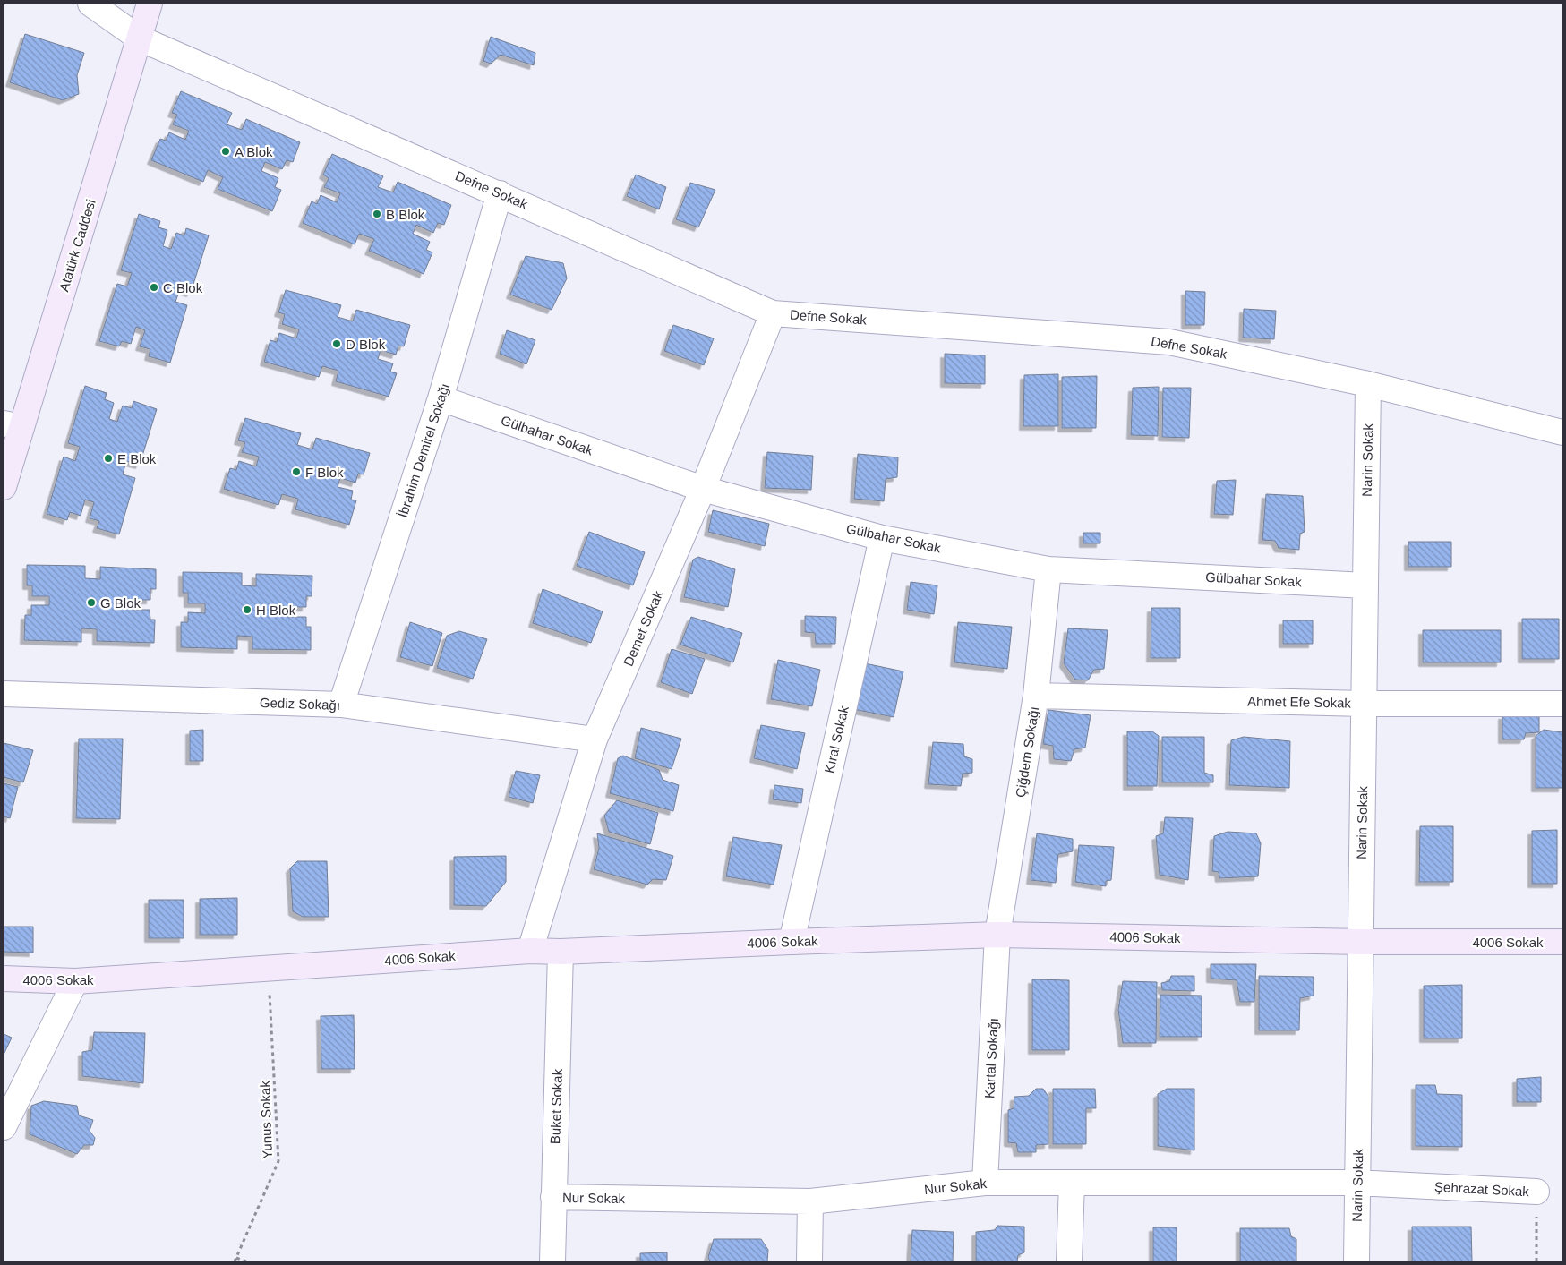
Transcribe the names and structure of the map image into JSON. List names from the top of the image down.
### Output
{
  "streets": {
    "street": [
      "Defne Sokak",
      "Atatürk Caddesi",
      "Gülbahar Sokak",
      "İbrahim Demirel Sokağı",
      "Narin Sokak",
      "Demet Sokak",
      "Ahmet Efe Sokak",
      "Gediz Sokağı",
      "Kıral Sokak",
      "Çiğdem Sokağı",
      "4006 Sokak",
      "Kartal Sokağı",
      "Buket Sokak",
      "Nur Sokak",
      "Şehrazat Sokak"
    ],
    "path": ["Yunus Sokak"]
  },
  "crossings": [
    ["Defne Sokak", "Atatürk Caddesi"],
    ["Defne Sokak", "İbrahim Demirel Sokağı"],
    ["Defne Sokak", "Narin Sokak"],
    ["Defne Sokak", "Demet Sokak"],
    ["Gülbahar Sokak", "İbrahim Demirel Sokağı"],
    ["Gülbahar Sokak", "Narin Sokak"],
    ["Gülbahar Sokak", "Demet Sokak"],
    ["Gülbahar Sokak", "Kıral Sokak"],
    ["Gülbahar Sokak", "Çiğdem Sokağı"],
    ["İbrahim Demirel Sokağı", "Gediz Sokağı"],
    ["Narin Sokak", "Ahmet Efe Sokak"],
    ["Narin Sokak", "4006 Sokak"],
    ["Narin Sokak", "Nur Sokak"],
    ["Narin Sokak", "Şehrazat Sokak"],
    ["Demet Sokak", "Gediz Sokağı"],
    ["Demet Sokak", "4006 Sokak"],
    ["Ahmet Efe Sokak", "Çiğdem Sokağı"],
    ["Kıral Sokak", "4006 Sokak"],
    ["Çiğdem Sokağı", "4006 Sokak"],
    ["Çiğdem Sokağı", "Kartal Sokağı"],
    ["4006 Sokak", "Kartal Sokağı"],
    ["4006 Sokak", "Buket Sokak"],
    ["4006 Sokak", "Yunus Sokak"],
    ["Kartal Sokağı", "Nur Sokak"],
    ["Buket Sokak", "Nur Sokak"],
    ["Nur Sokak", "Şehrazat Sokak"]
  ],
  "places": [
    "A Blok",
    "B Blok",
    "C Blok",
    "D Blok",
    "E Blok",
    "F Blok",
    "G Blok",
    "H Blok"
  ]
}
